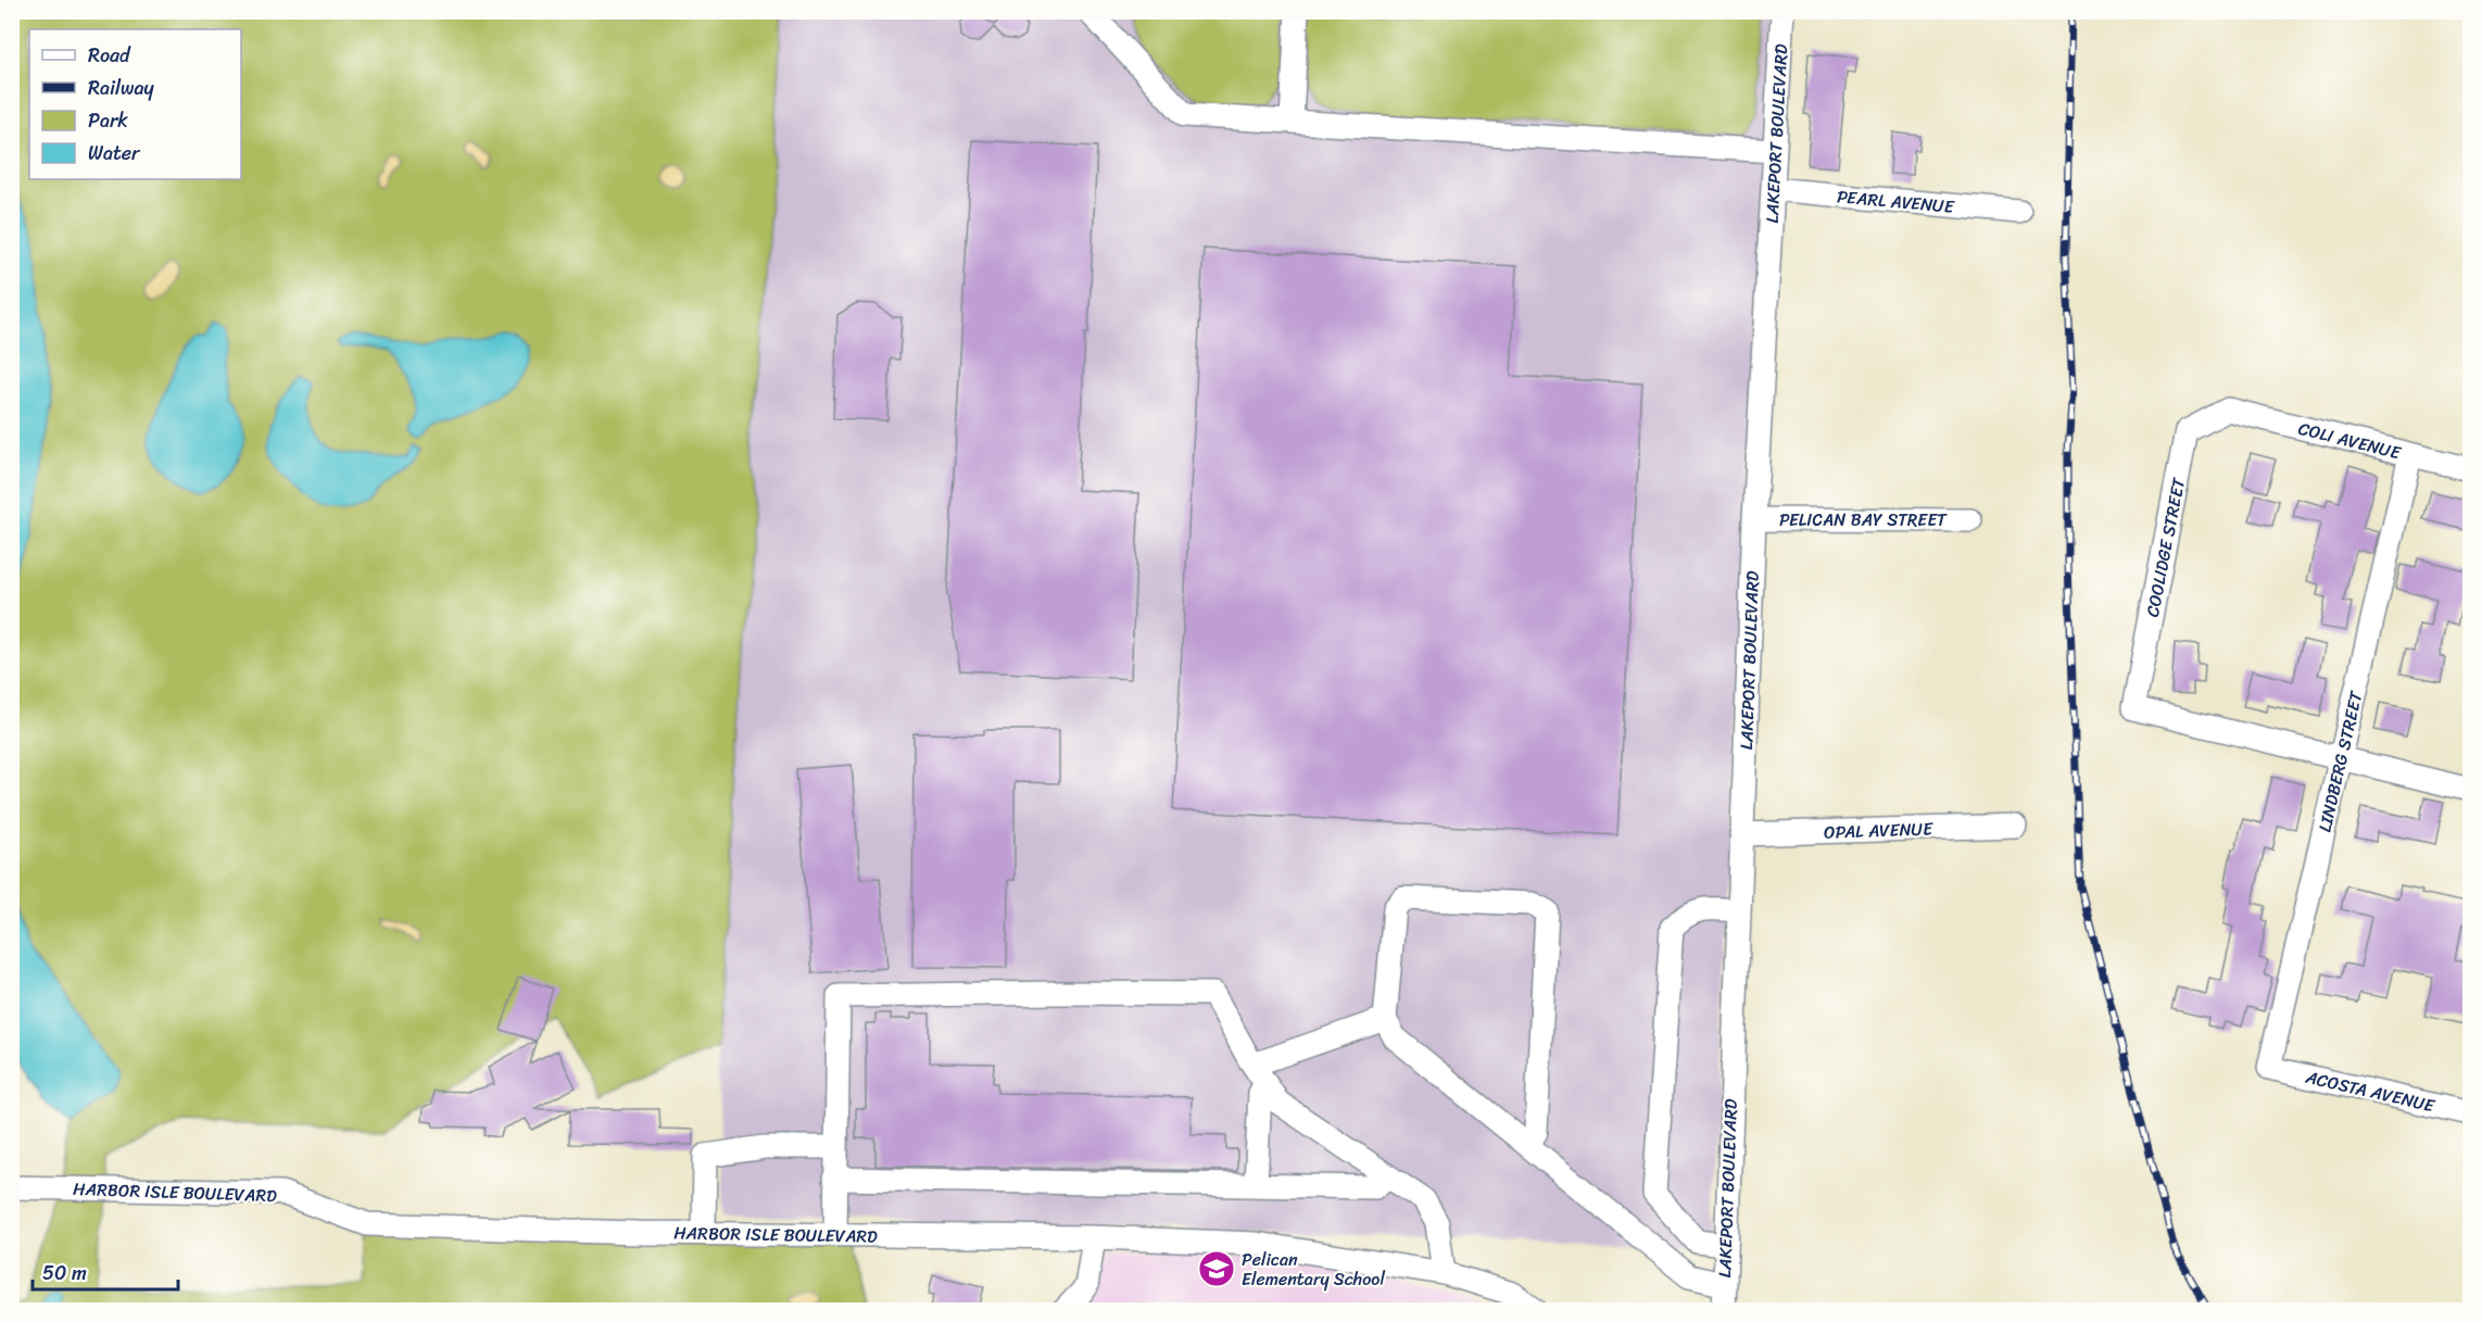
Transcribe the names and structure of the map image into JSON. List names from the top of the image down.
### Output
{
  "streets": {
    "street": [
      "LAKEPORT BOULEVARD",
      "PEARL AVENUE",
      "COLI AVENUE",
      "PELICAN BAY STREET",
      "COOLIDGE STREET",
      "LINDBERG STREET",
      "OPAL AVENUE",
      "ACOSTA AVENUE",
      "HARBOR ISLE BOULEVARD"
    ]
  },
  "crossings": [
    ["LAKEPORT BOULEVARD", "PEARL AVENUE"],
    ["LAKEPORT BOULEVARD", "PELICAN BAY STREET"],
    ["LAKEPORT BOULEVARD", "OPAL AVENUE"],
    ["COLI AVENUE", "COOLIDGE STREET"],
    ["COLI AVENUE", "LINDBERG STREET"],
    ["COOLIDGE STREET", "LINDBERG STREET"],
    ["LINDBERG STREET", "ACOSTA AVENUE"]
  ],
  "places": {
    "school or university": ["Pelican Elementary School"]
  },
  "legend": [
    "Road",
    "Railway",
    "Park",
    "Water"
  ],
  "scale_bar": "50 m"
}
